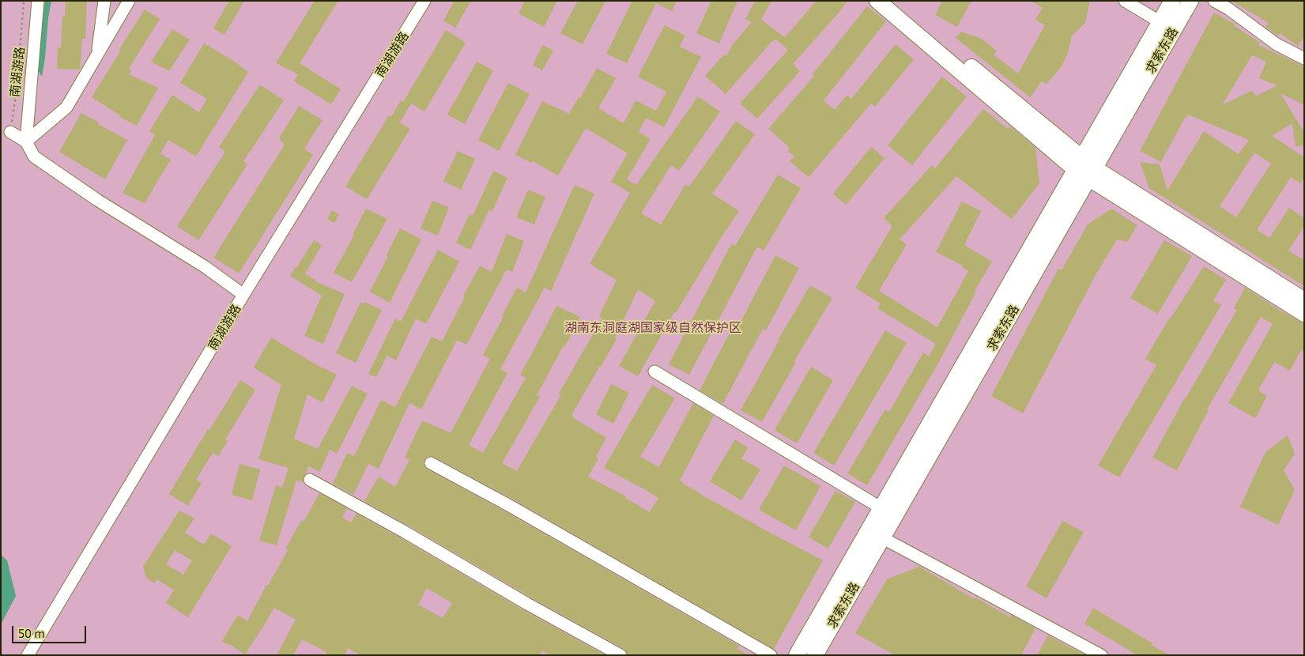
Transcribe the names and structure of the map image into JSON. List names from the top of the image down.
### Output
{
  "streets": {
    "main road": ["求索东路"],
    "street": ["南湖游路"]
  },
  "parks": ["湖南东洞庭湖国家级自然保护区"],
  "scale_bar": "50 m"
}
